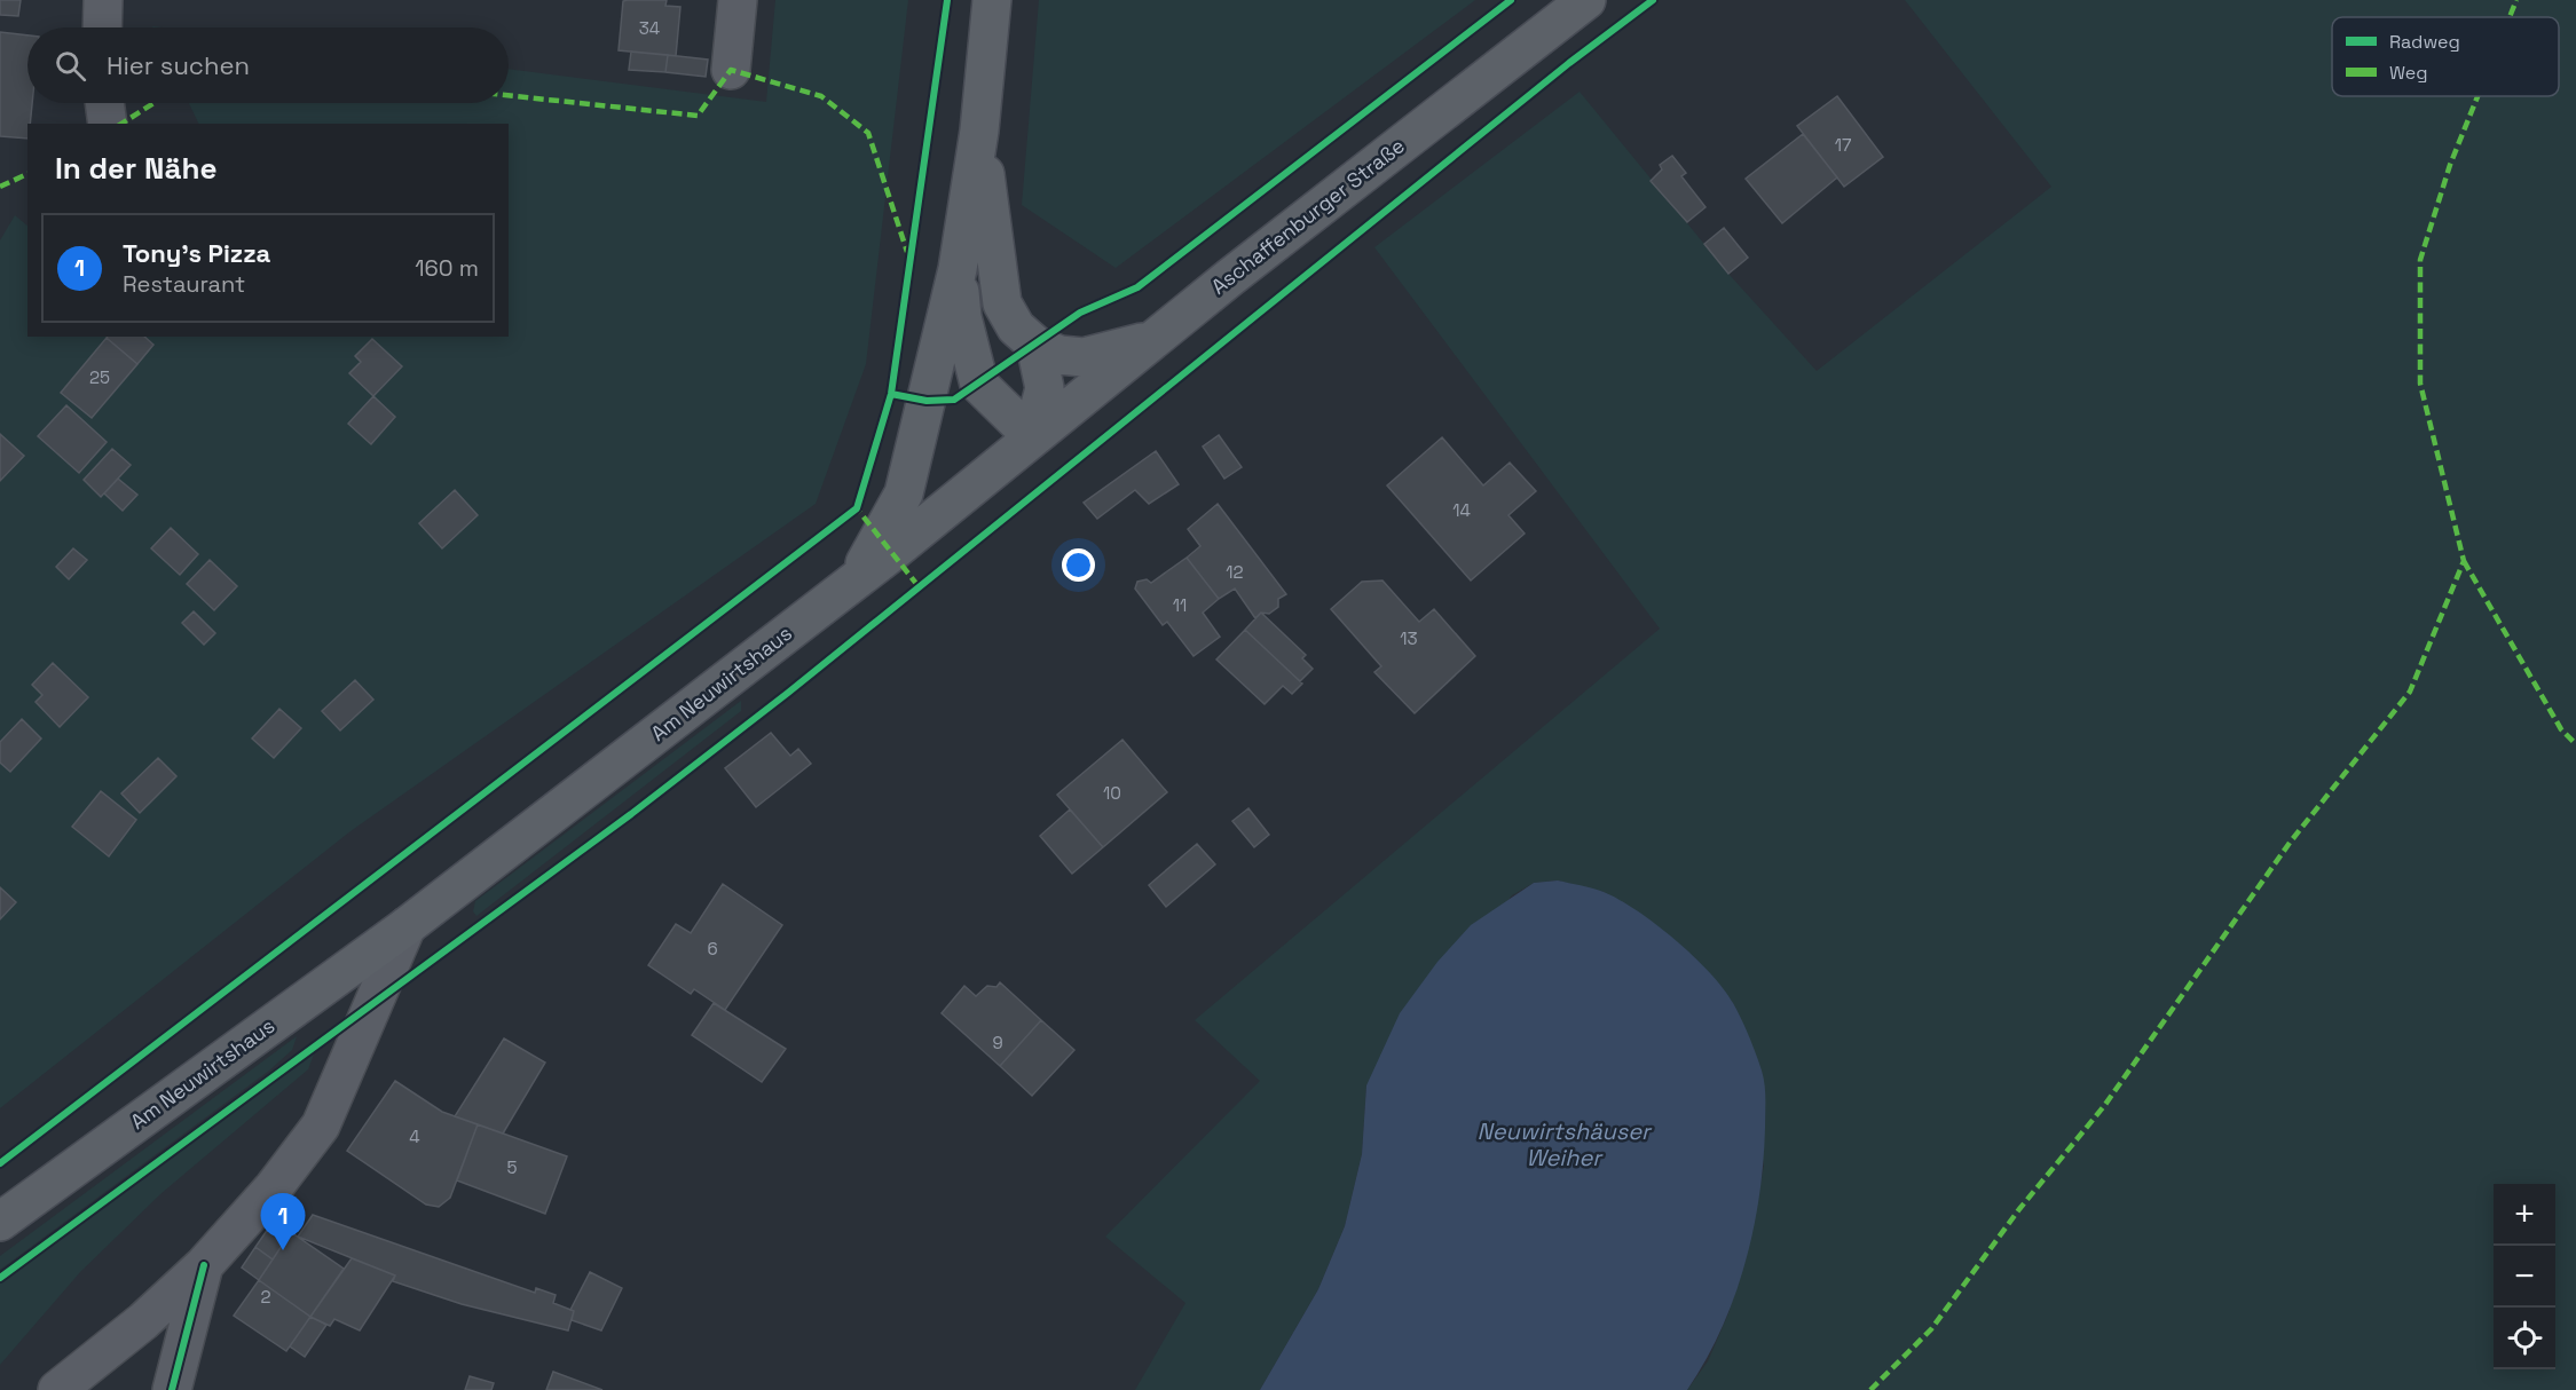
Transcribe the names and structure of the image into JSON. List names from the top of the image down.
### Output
{
  "streets": {
    "main road": ["Aschaffenburger Straße", "Am Neuwirtshaus"]
  },
  "crossings": [
    ["Aschaffenburger Straße", "Am Neuwirtshaus"]
  ],
  "water": ["Neuwirtshäuser Weiher"],
  "house_numbers": [
    "34",
    "17",
    "25",
    "14",
    "12",
    "11",
    "13",
    "10",
    "6",
    "9",
    "4",
    "5",
    "2"
  ],
  "legend": ["Radweg", "Weg"],
  "page": {
    "search": "Hier suchen",
    "heading": "In der Nähe",
    "list": [
      {
        "mark": "1",
        "name": "Tony's Pizza",
        "note": "Restaurant",
        "value": "160 m"
      }
    ],
    "map_buttons": ["+", "−"],
    "pins": "1"
  }
}
